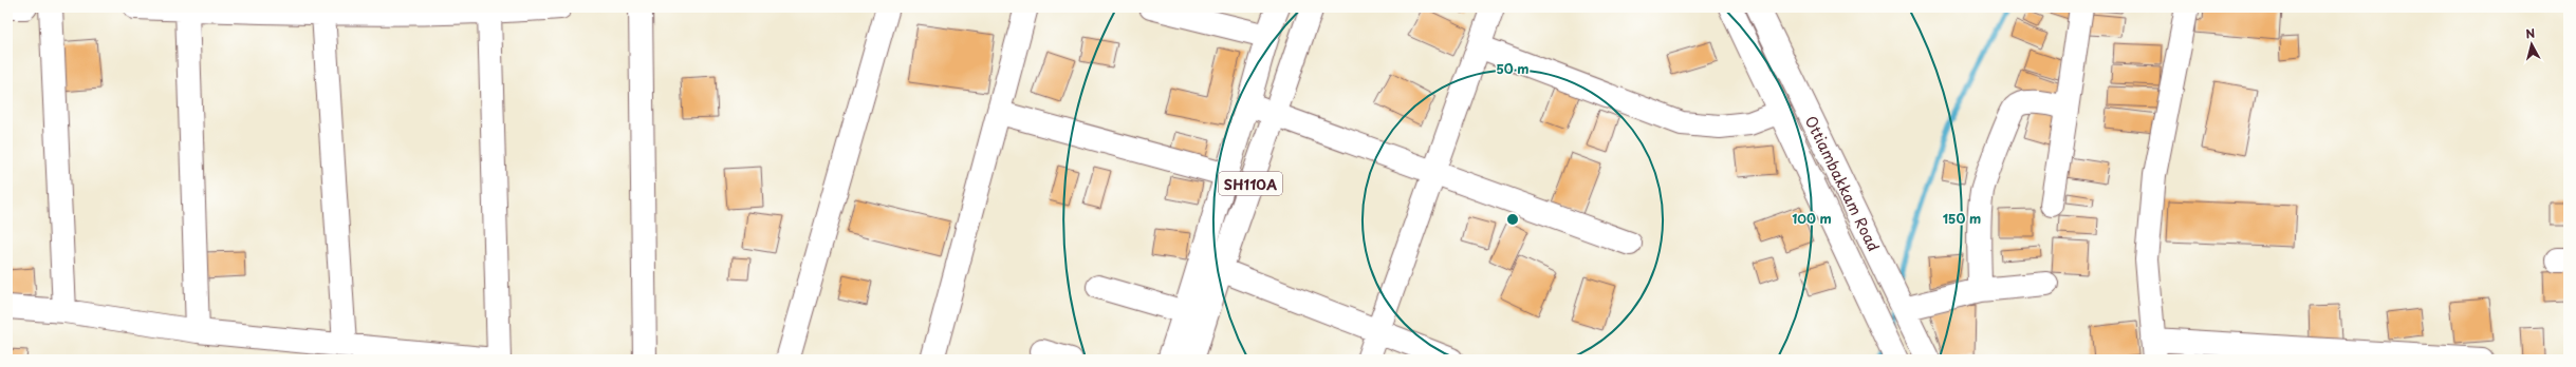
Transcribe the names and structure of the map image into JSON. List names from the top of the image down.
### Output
{
  "streets": {
    "street": ["SH110A", "Ottiambakkam Road"]
  },
  "north": "top",
  "rings": ["50 m", "100 m", "150 m"]
}
